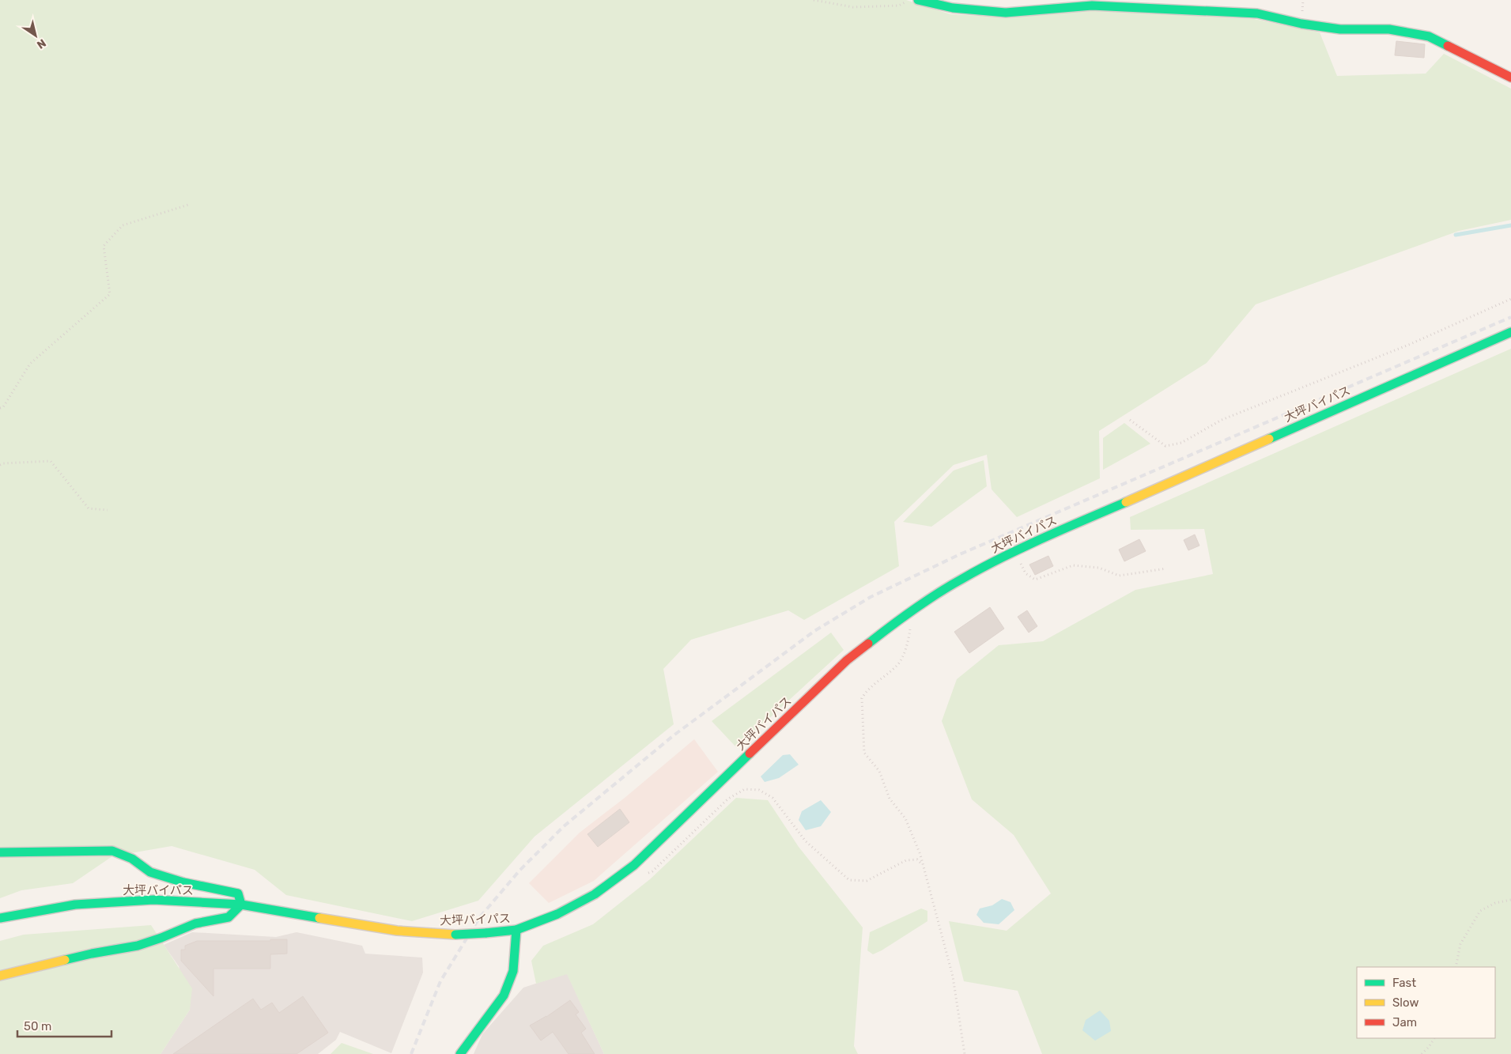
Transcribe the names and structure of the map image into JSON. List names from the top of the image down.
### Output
{
  "streets": {
    "main road": ["大坪バイパス"]
  },
  "legend": ["Fast", "Slow", "Jam"],
  "scale_bar": "50 m",
  "north": "bottom right"
}
